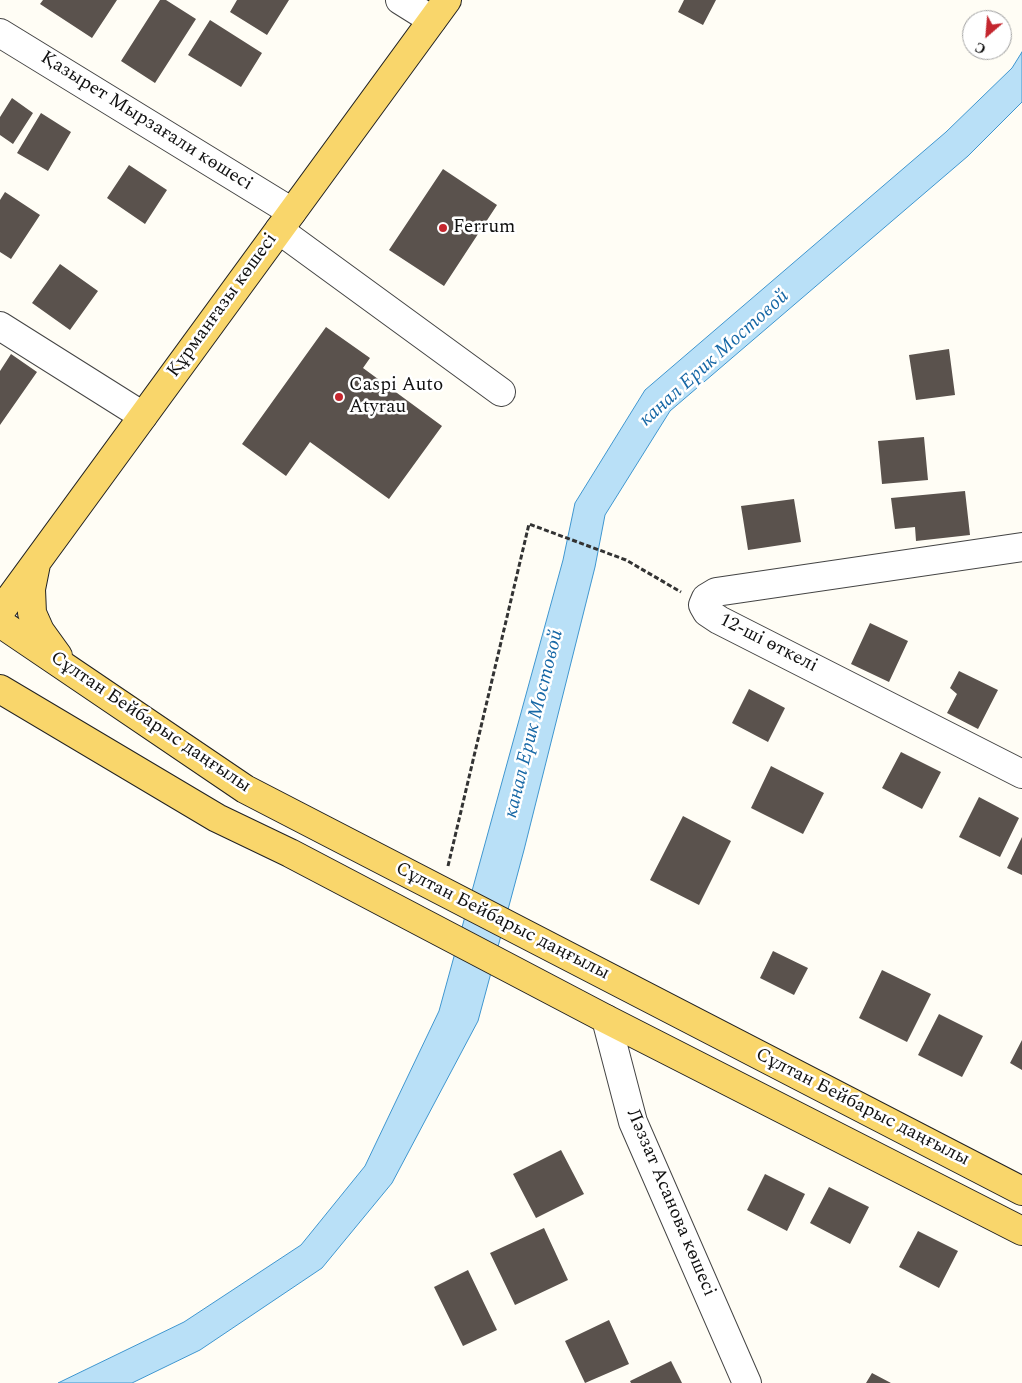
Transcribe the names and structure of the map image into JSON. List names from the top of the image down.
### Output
{
  "streets": {
    "main road": ["Құрманғазы көшесі", "Сұлтан Бейбарыс даңғылы"],
    "street": ["Қазырет Мырзағали көшесі", "12-ші өткелі", "Ләззат Асанова көшесі"]
  },
  "crossings": [
    ["Қазырет Мырзағали көшесі", "Құрманғазы көшесі"],
    ["Сұлтан Бейбарыс даңғылы", "Ләззат Асанова көшесі"]
  ],
  "water": ["канал Ерик Мостовой"],
  "places": ["Ferrum", "Caspi Auto Atyrau"],
  "north": "bottom left"
}
